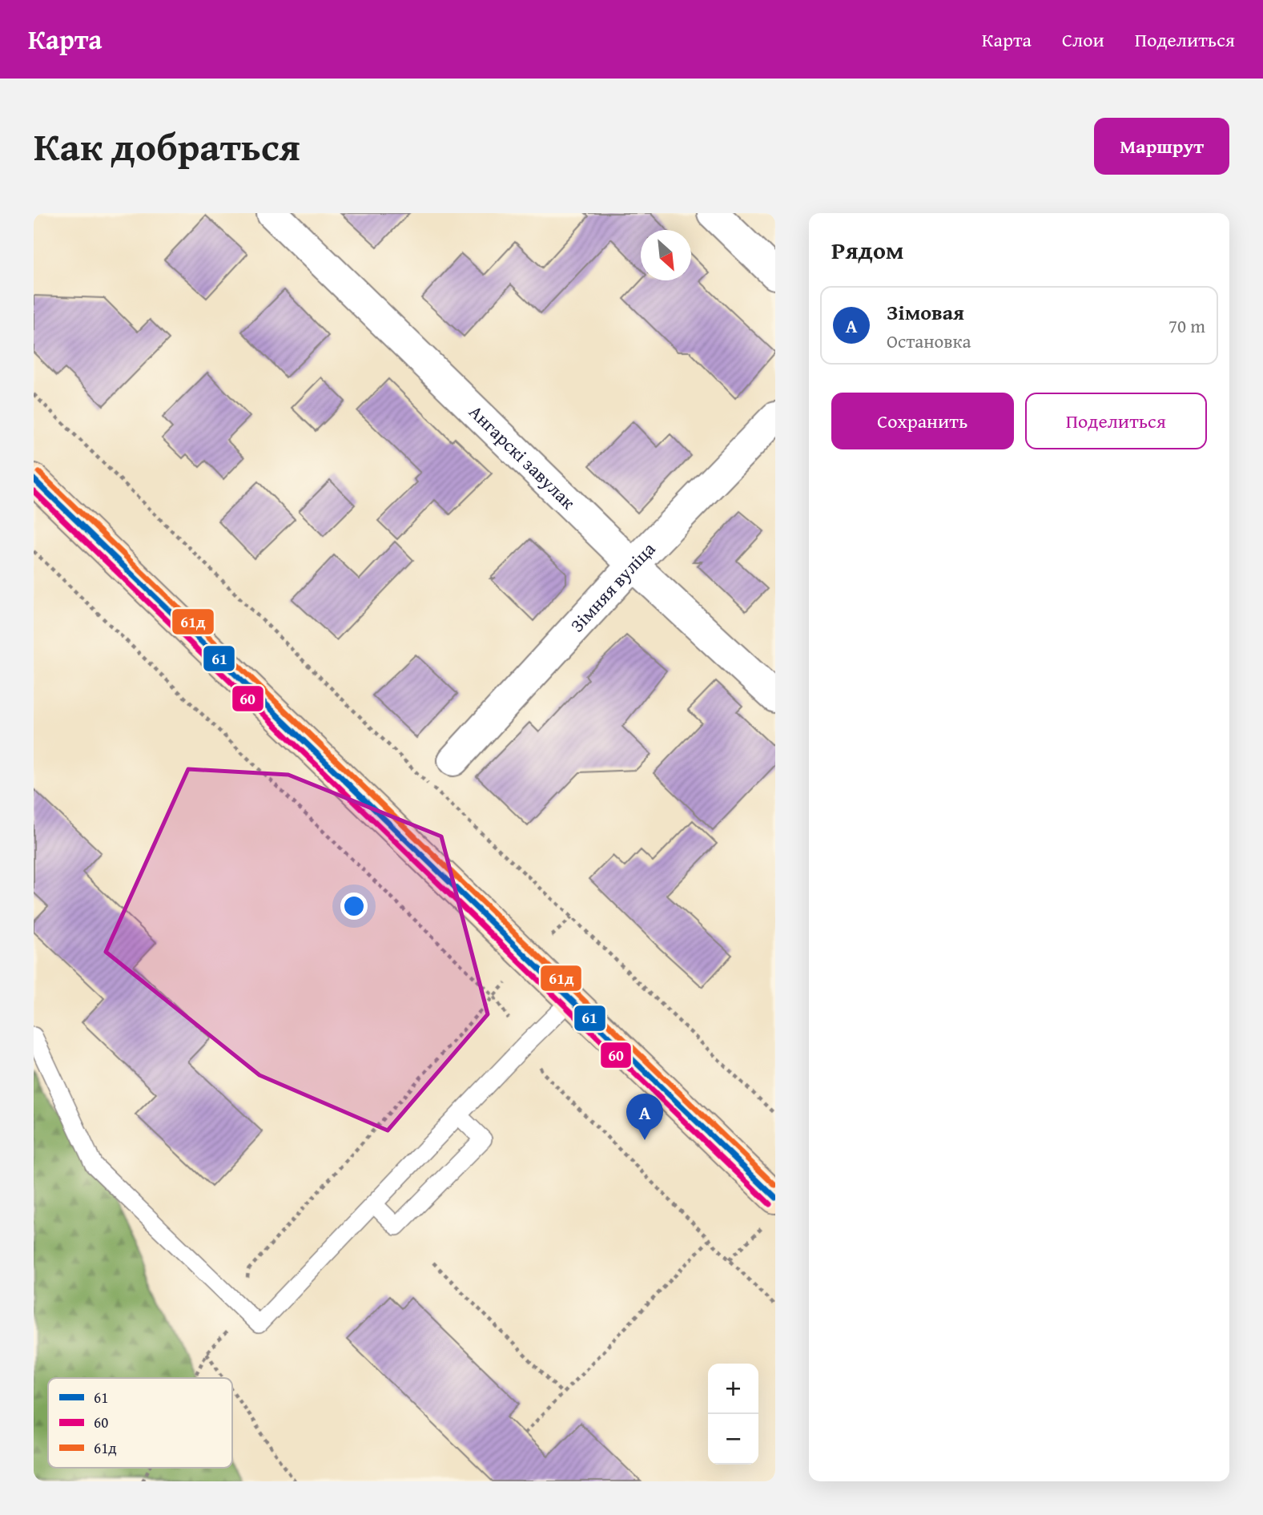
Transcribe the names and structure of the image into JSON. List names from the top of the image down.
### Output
{
  "streets": {
    "street": ["Ангарскі завулак", "Зімняя вуліца"]
  },
  "crossings": [
    ["Ангарскі завулак", "Зімняя вуліца"]
  ],
  "lines": ["transit line 61д", "transit line 61", "transit line 60"],
  "legend": ["61", "60", "61д"],
  "north": "bottom right",
  "page": {
    "header": "Карта",
    "nav": ["Карта", "Слои", "Поделиться"],
    "title": "Как добраться",
    "buttons": [
      "Маршрут",
      ["Сохранить", "Поделиться"]
    ],
    "heading": "Рядом",
    "list": [
      {
        "mark": "A",
        "name": "Зімовая",
        "note": "Остановка",
        "value": "70 m"
      }
    ],
    "pins": "A",
    "map_buttons": ["+", "−"]
  }
}
